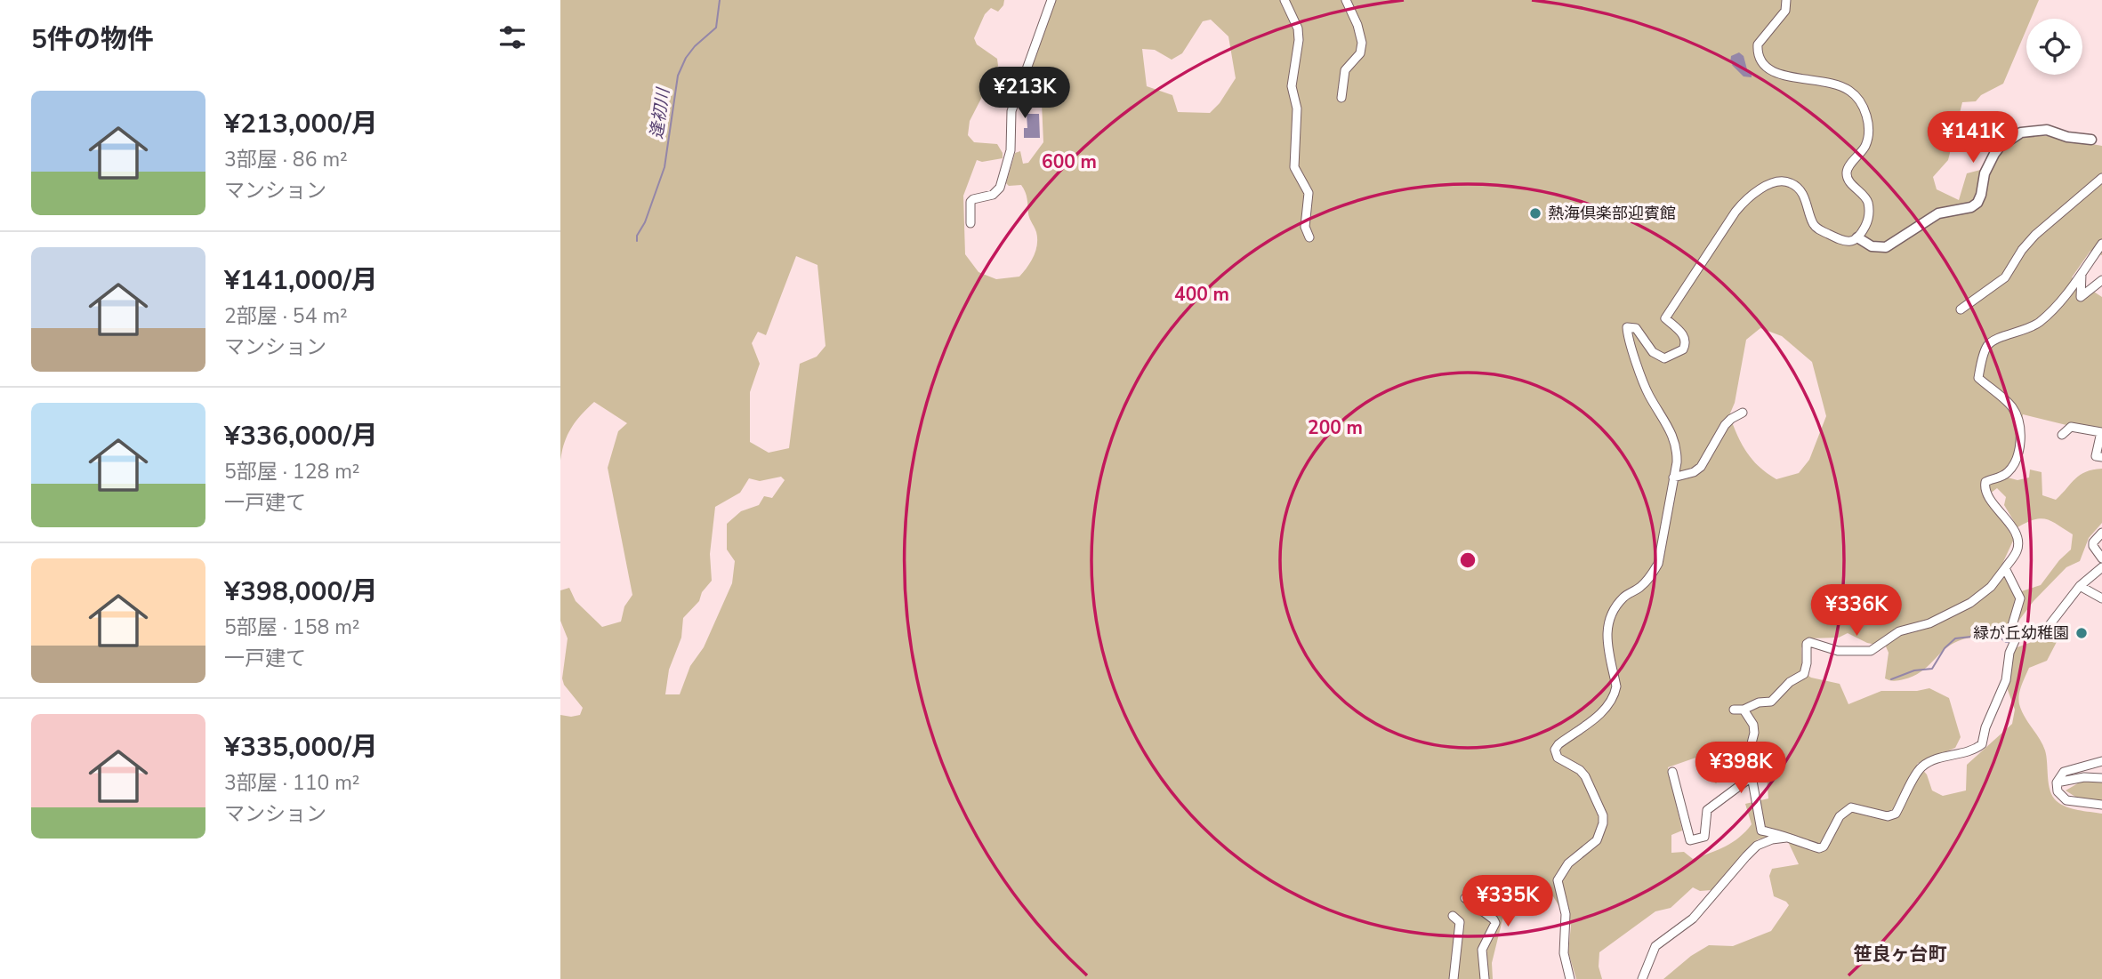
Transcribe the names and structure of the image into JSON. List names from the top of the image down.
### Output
{
  "districts": ["笹良ヶ台町"],
  "water": ["逢初川"],
  "places": ["熱海倶楽部迎賓館", "緑が丘幼稚園"],
  "page": {
    "heading": "5件の物件",
    "price": [
      "¥213K",
      "¥141K",
      "¥336K",
      "¥398K",
      "¥335K"
    ],
    "list": [
      {
        "name": "¥213,000/月",
        "note": "3部屋 · 86 m² · マンション"
      },
      {
        "name": "¥141,000/月",
        "note": "2部屋 · 54 m² · マンション"
      },
      {
        "name": "¥336,000/月",
        "note": "5部屋 · 128 m² · 一戸建て"
      },
      {
        "name": "¥398,000/月",
        "note": "5部屋 · 158 m² · 一戸建て"
      },
      {
        "name": "¥335,000/月",
        "note": "3部屋 · 110 m² · マンション"
      }
    ]
  },
  "rings": ["600 m", "400 m", "200 m"]
}
